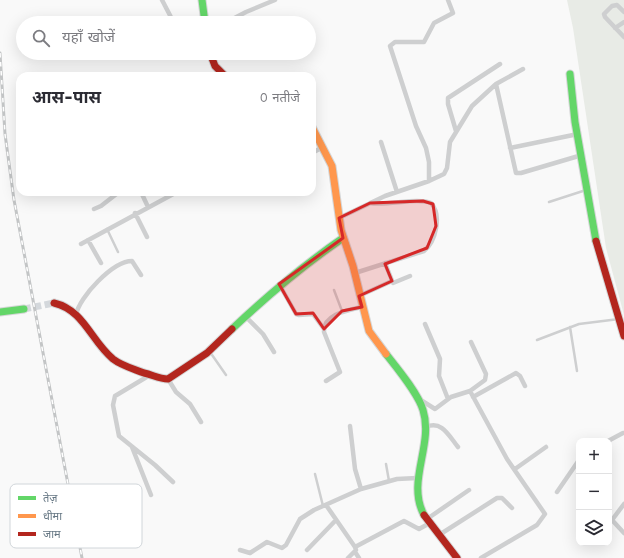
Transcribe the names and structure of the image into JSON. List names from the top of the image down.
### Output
{
  "legend": ["तेज़", "धीमा", "जाम"],
  "page": {
    "search": "यहाँ खोजें",
    "heading": ["आस-पास", "0 नतीजे"],
    "map_buttons": ["+", "−"]
  }
}
